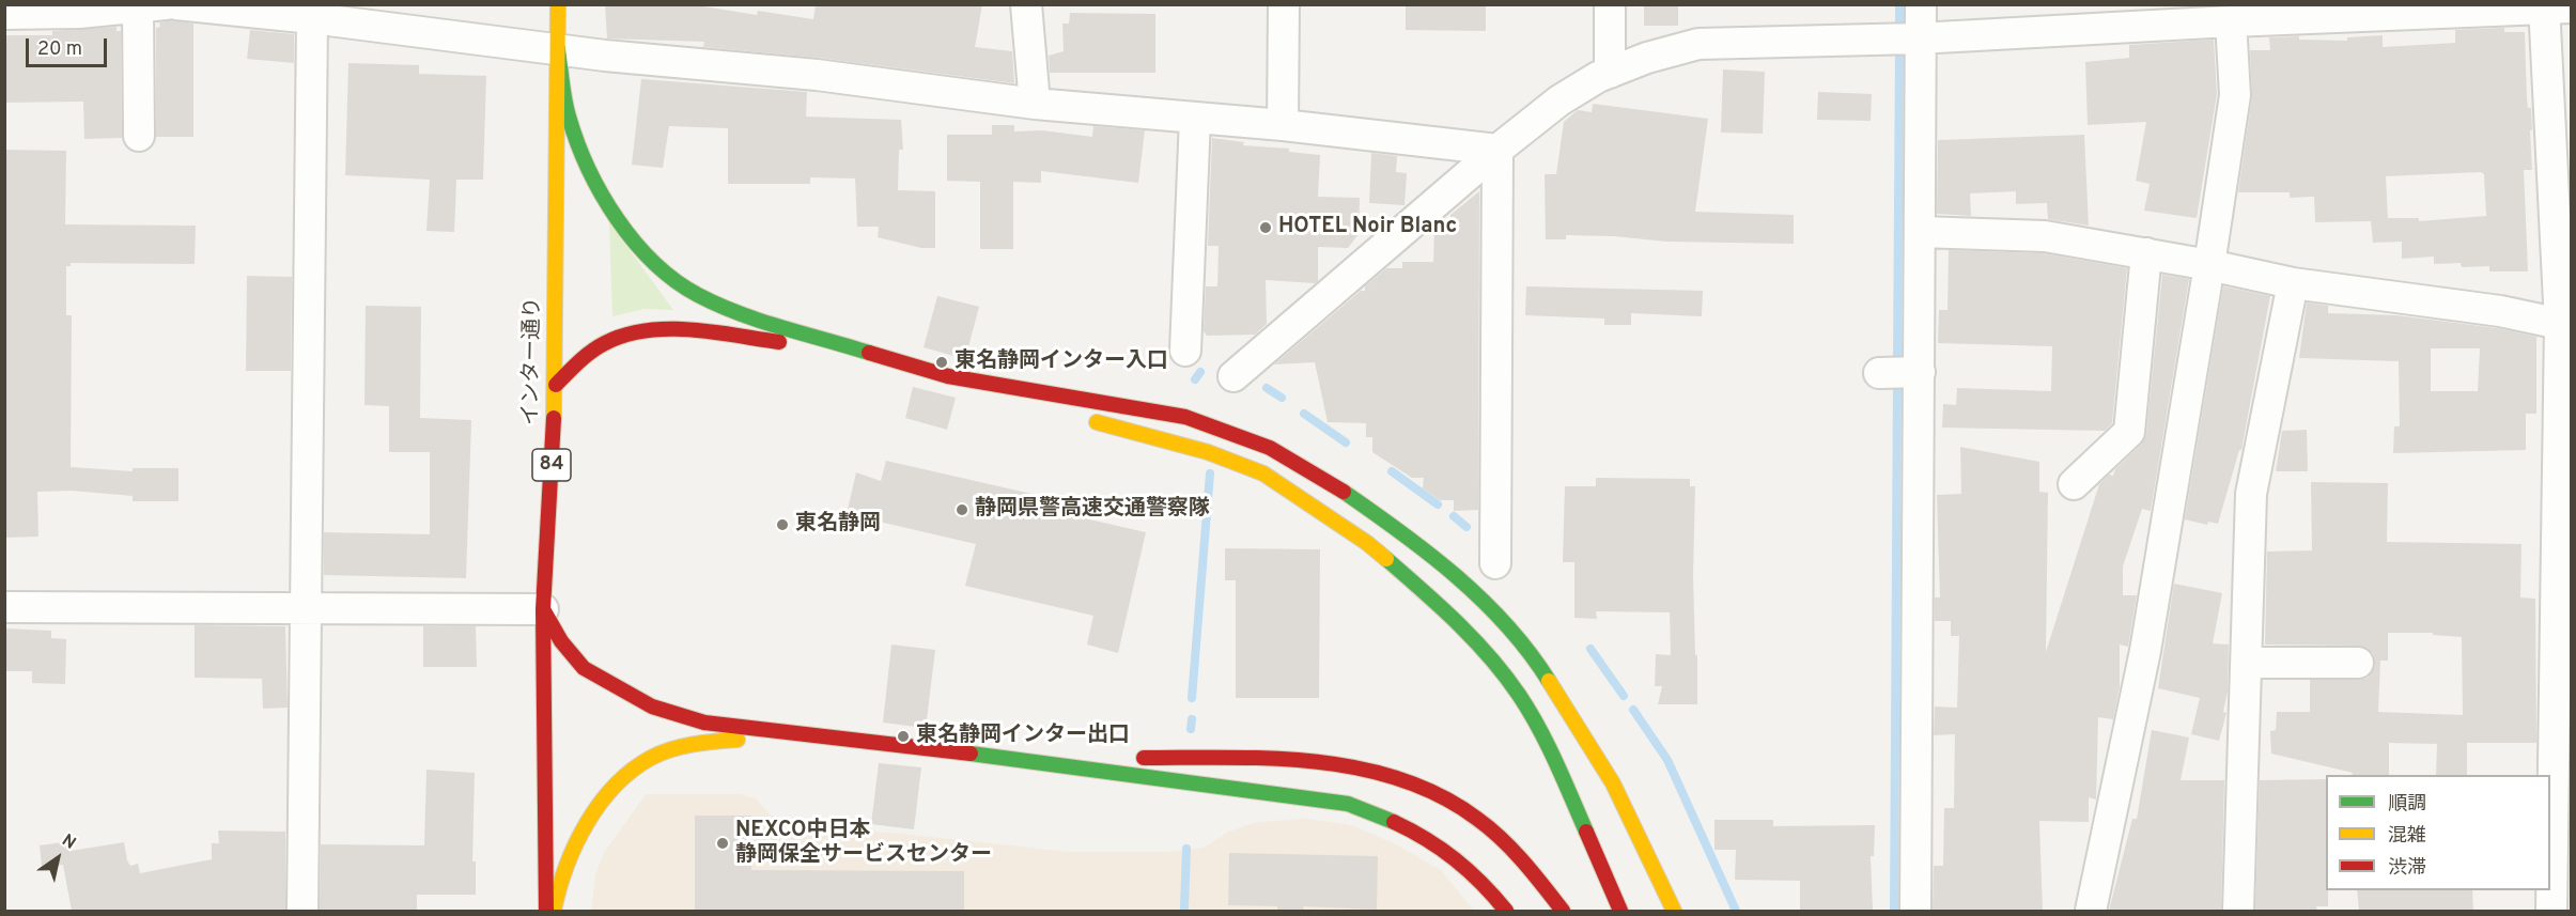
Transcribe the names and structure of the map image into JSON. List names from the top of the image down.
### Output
{
  "streets": {
    "main road": ["インター通り", "84"]
  },
  "places": [
    "HOTEL Noir Blanc",
    "東名静岡インター入口",
    "静岡県警高速交通警察隊",
    "東名静岡",
    "東名静岡インター出口",
    "NEXCO中日本 静岡保全サービスセンター"
  ],
  "legend": ["順調", "混雑", "渋滞"],
  "scale_bar": "20 m",
  "north": "top right"
}
